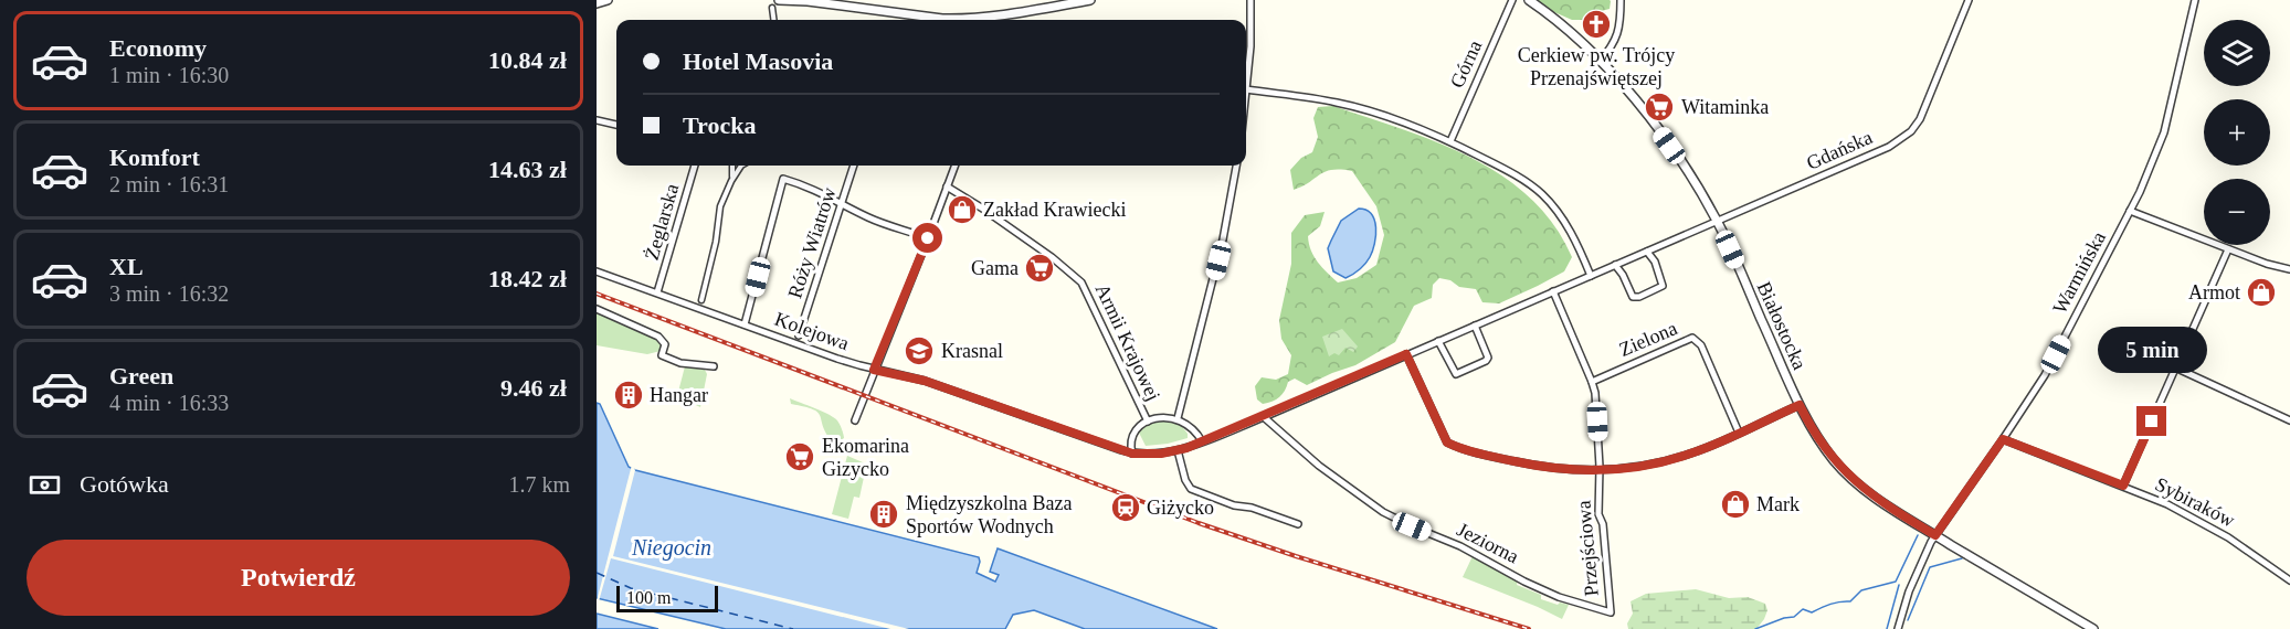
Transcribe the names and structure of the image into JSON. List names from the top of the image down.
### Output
{
  "streets": {
    "street": [
      "Górna",
      "Gdańska",
      "Żeglarska",
      "Róży Wiatrów",
      "Warmińska",
      "Białostocka",
      "Kolejowa",
      "Zielona",
      "Armii Krajowej",
      "Sybiraków",
      "Jeziorna",
      "Przejściowa"
    ]
  },
  "crossings": [
    ["Gdańska", "Białostocka"],
    ["Gdańska", "Kolejowa"],
    ["Gdańska", "Jeziorna"],
    ["Gdańska", "Przejściowa"],
    ["Żeglarska", "Kolejowa"],
    ["Warmińska", "Białostocka"],
    ["Warmińska", "Sybiraków"],
    ["Zielona", "Przejściowa"],
    ["Jeziorna", "Przejściowa"]
  ],
  "water": ["Niegocin"],
  "places": {
    "church": ["Cerkiew pw. Trójcy Przenajświętszej"],
    "supermarket": ["Witaminka", "Gama", "Ekomarina Gizycko"],
    "shop": ["Zakład Krawiecki", "Armot", "Mark"],
    "school or university": ["Krasnal"],
    "building": ["Hangar", "Międzyszkolna Baza Sportów Wodnych"],
    "station": ["Giżycko"]
  },
  "scale_bar": "100 m",
  "page": {
    "list": [
      {
        "name": "Economy",
        "note": "1 min · 16:30",
        "value": "10.84 zł"
      },
      {
        "name": "Komfort",
        "note": "2 min · 16:31",
        "value": "14.63 zł"
      },
      {
        "name": "XL",
        "note": "3 min · 16:32",
        "value": "18.42 zł"
      },
      {
        "name": "Green",
        "note": "4 min · 16:33",
        "value": "9.46 zł"
      }
    ],
    "map_buttons": ["+", "−"],
    "banner": ["Hotel Masovia", "Trocka"],
    "bubble": "5 min",
    "pay": ["Gotówka", "1.7 km"],
    "buttons": "Potwierdź",
    "scale": "100 m"
  }
}
